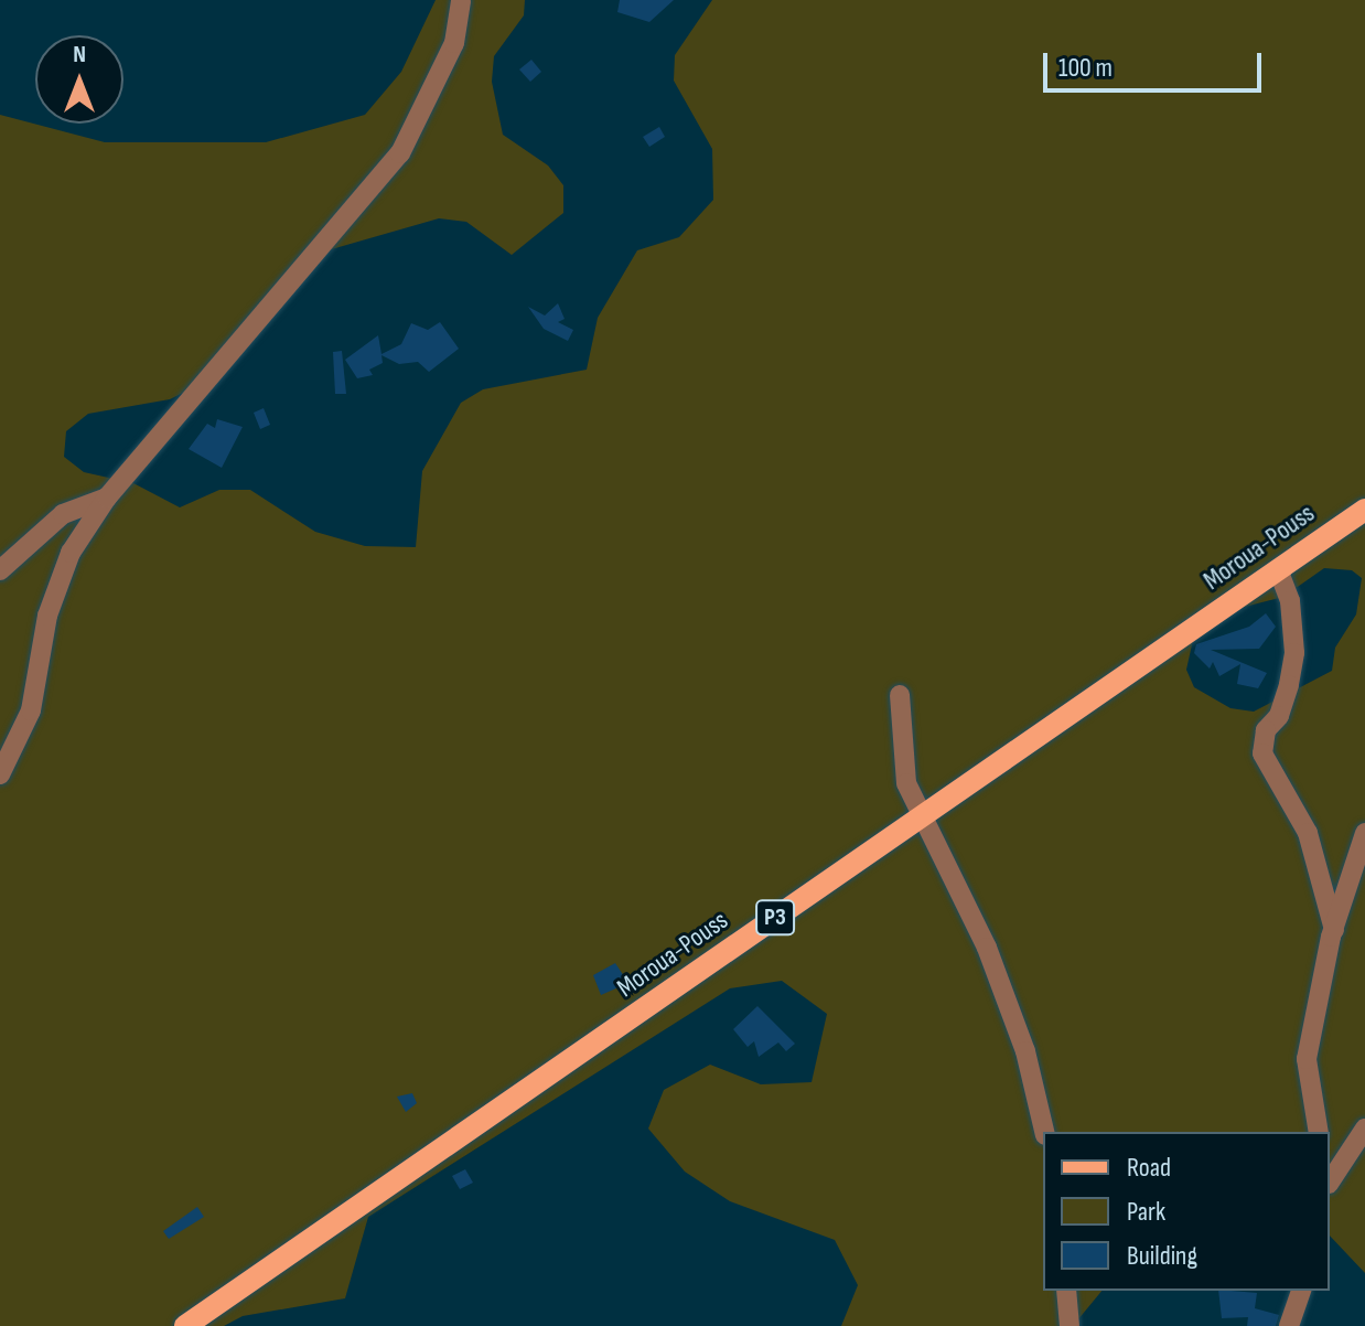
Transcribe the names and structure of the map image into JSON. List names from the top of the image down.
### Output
{
  "streets": {
    "main road": ["Moroua-Pouss", "P3"]
  },
  "legend": ["Road", "Park", "Building"],
  "scale_bar": "100 m",
  "north": "top"
}
